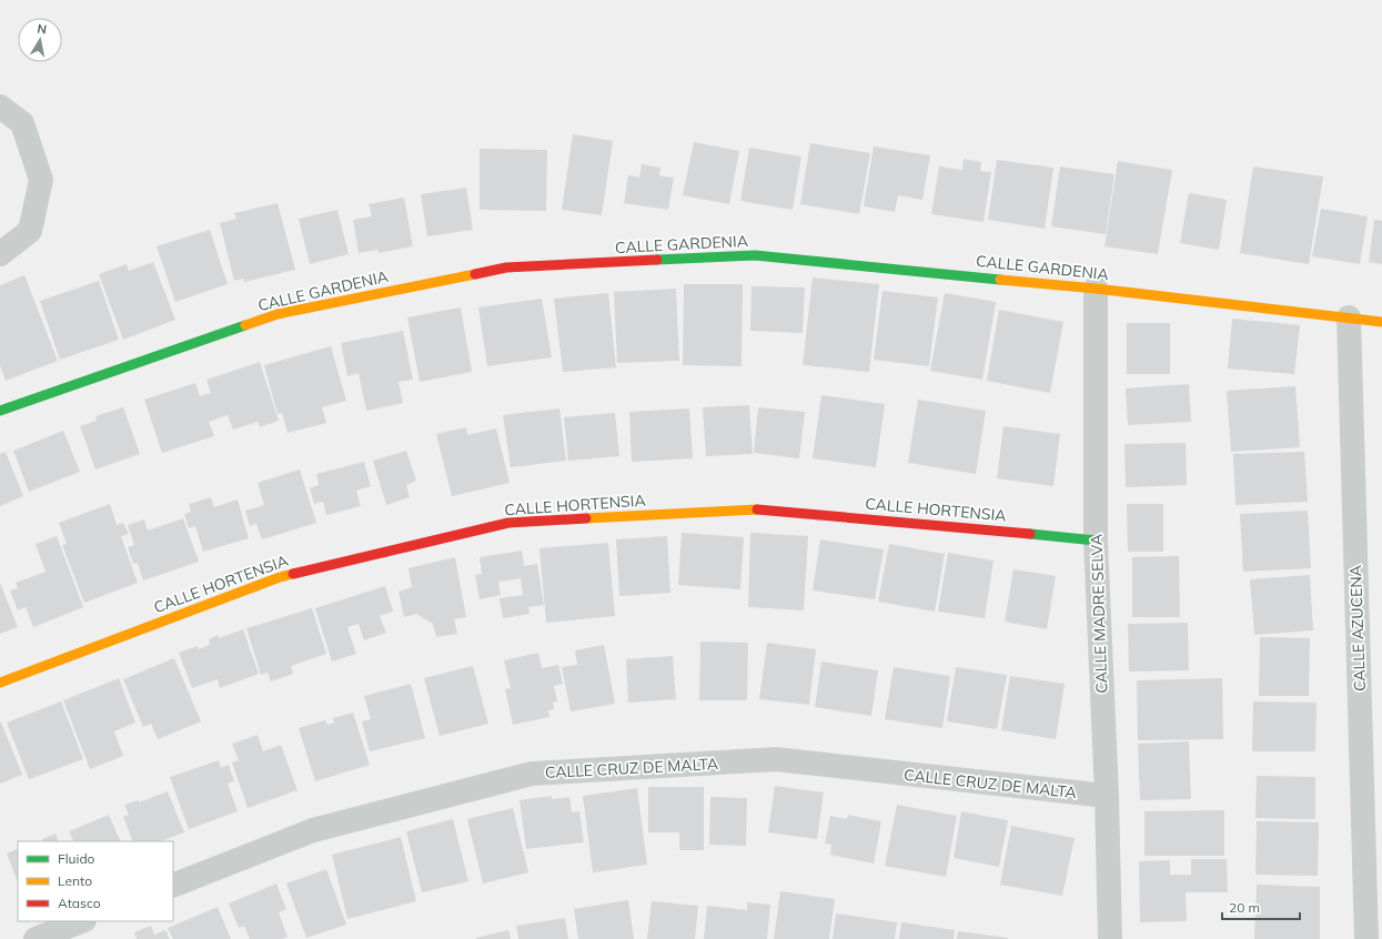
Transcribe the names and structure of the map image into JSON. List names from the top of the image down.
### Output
{
  "streets": {
    "street": [
      "CALLE GARDENIA",
      "CALLE HORTENSIA",
      "CALLE MADRE SELVA",
      "CALLE AZUCENA",
      "CALLE CRUZ DE MALTA"
    ]
  },
  "crossings": [
    ["CALLE GARDENIA", "CALLE MADRE SELVA"],
    ["CALLE GARDENIA", "CALLE AZUCENA"],
    ["CALLE HORTENSIA", "CALLE MADRE SELVA"],
    ["CALLE MADRE SELVA", "CALLE CRUZ DE MALTA"]
  ],
  "legend": ["Fluido", "Lento", "Atasco"],
  "scale_bar": "20 m",
  "north": "top"
}
